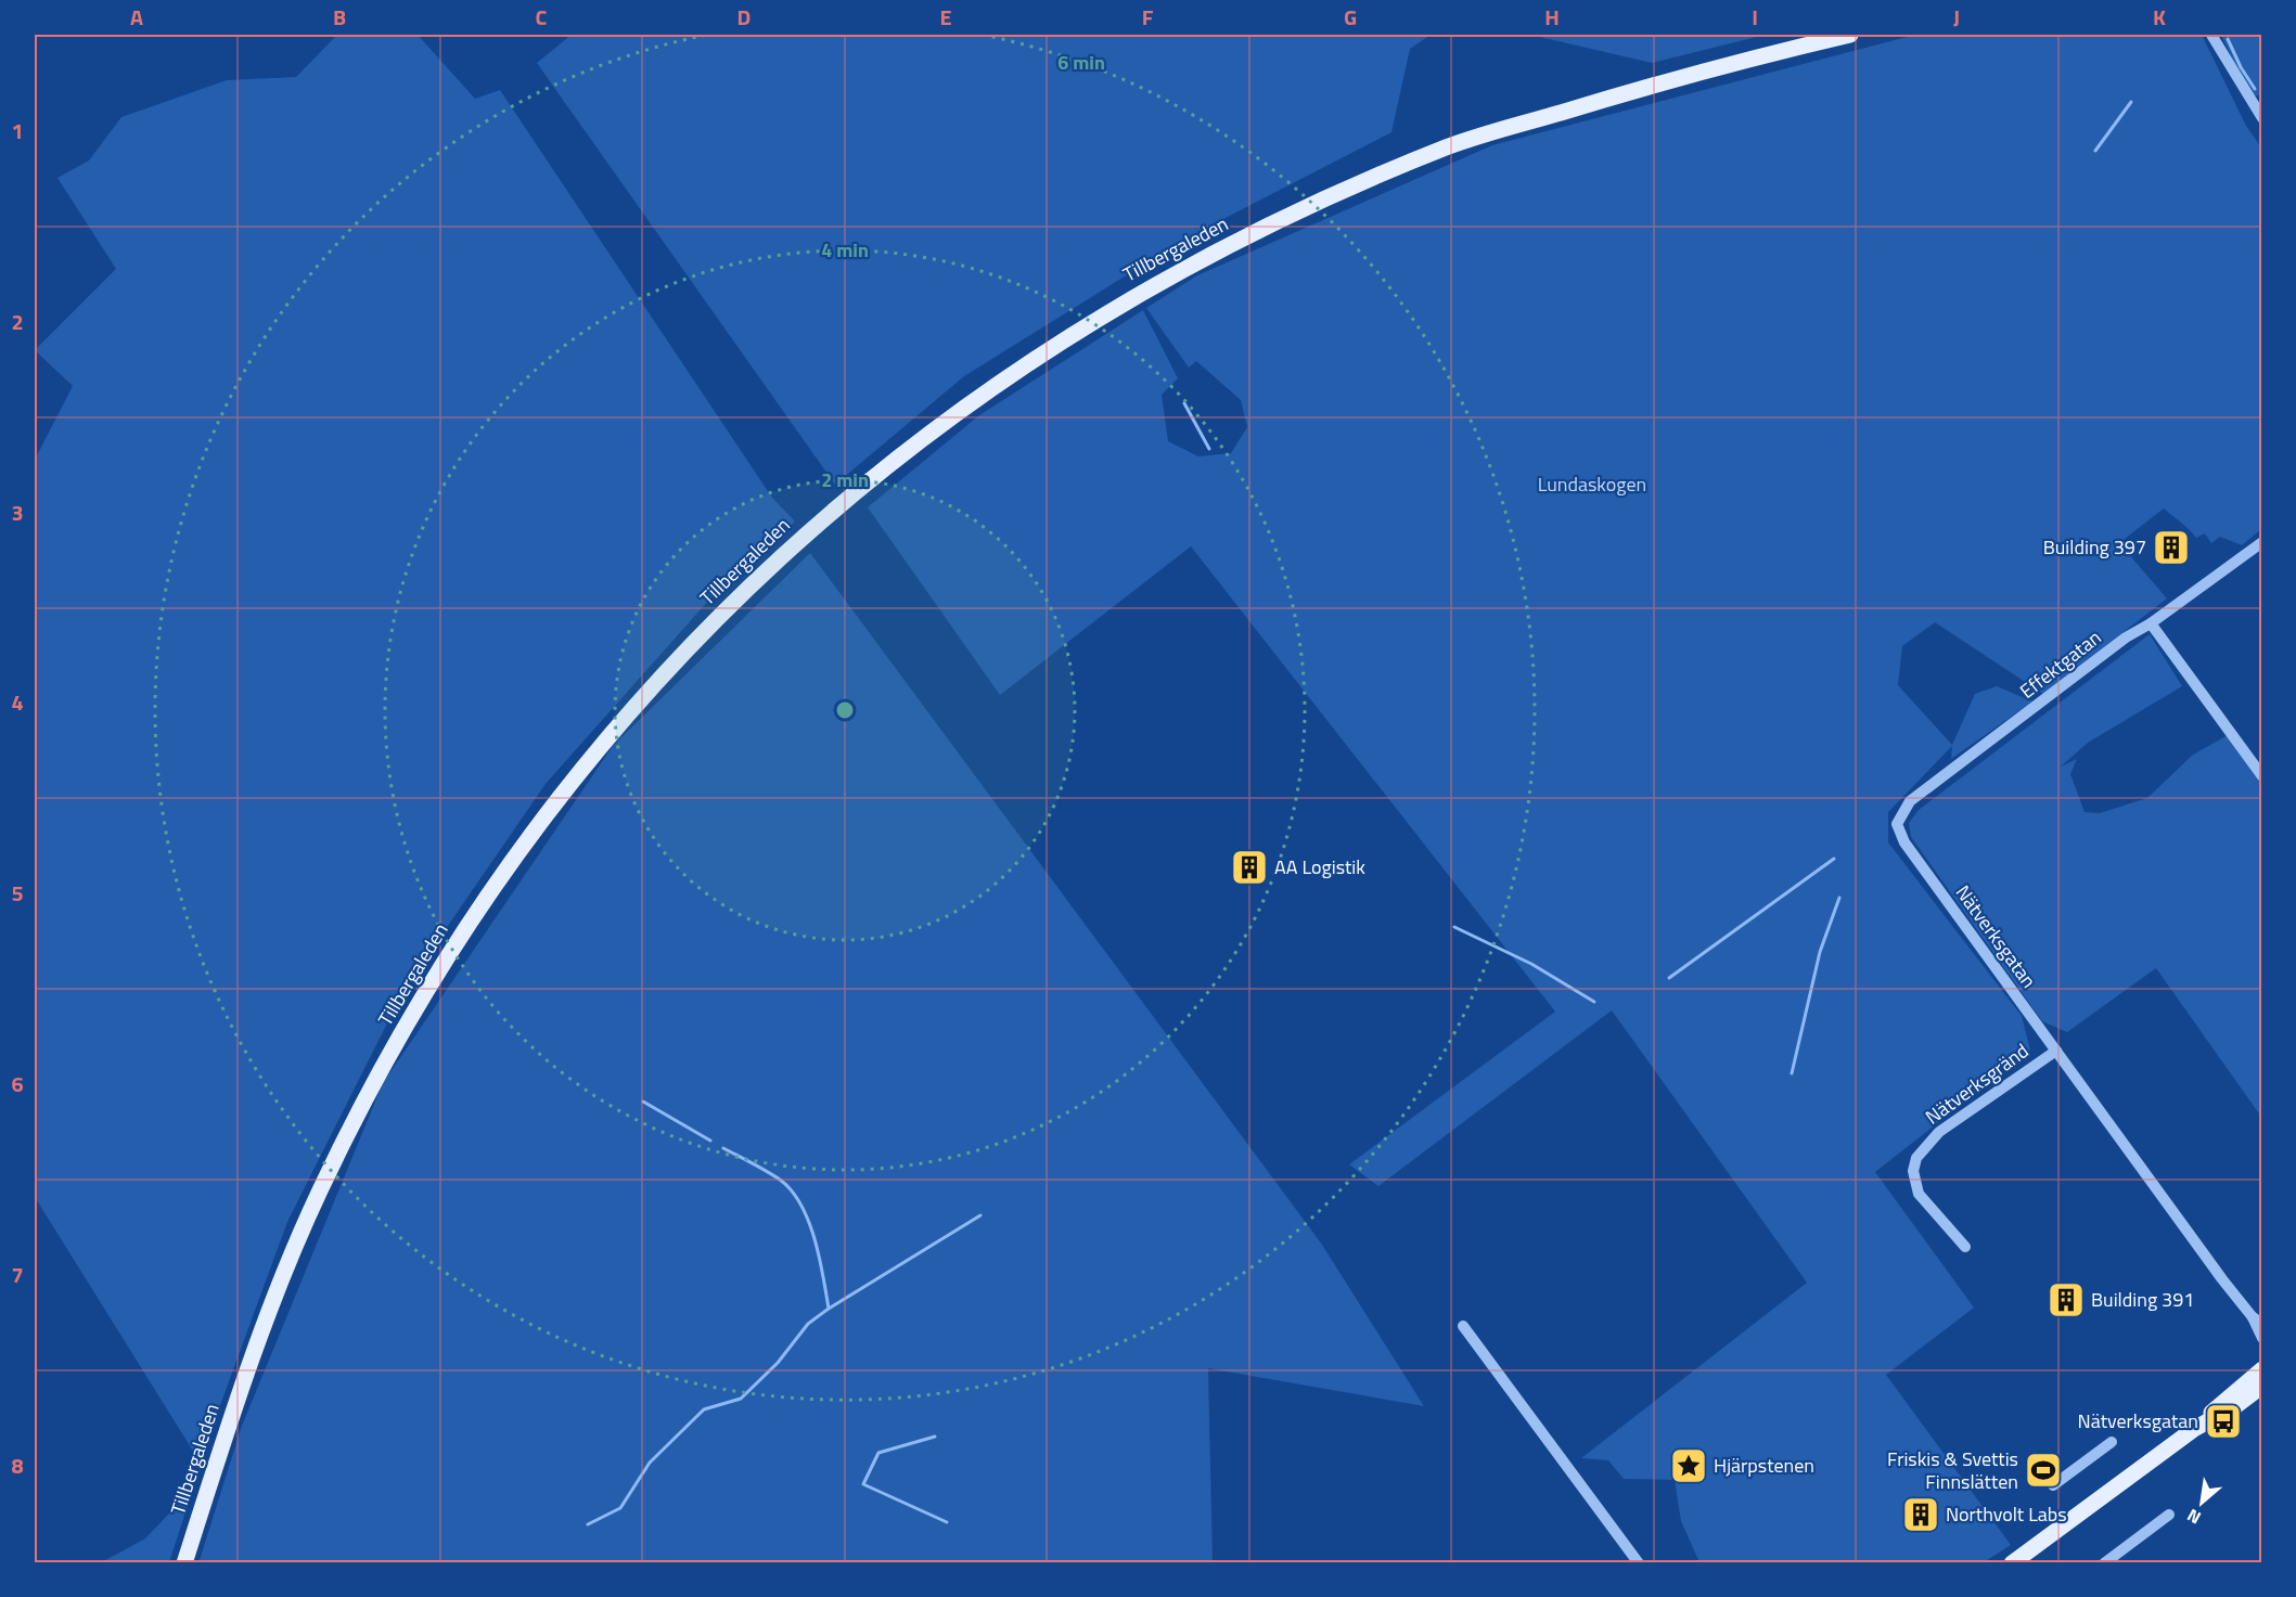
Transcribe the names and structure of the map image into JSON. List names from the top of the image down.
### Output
{
  "streets": {
    "main road": ["Tillbergaleden"],
    "street": ["Effektgatan", "Nätverksgatan", "Nätverksgränd"]
  },
  "crossings": [
    ["Effektgatan", "Nätverksgatan"],
    ["Nätverksgatan", "Nätverksgränd"]
  ],
  "parks": ["Lundaskogen"],
  "places": {
    "building": [
      "Building 397",
      "AA Logistik",
      "Building 391",
      "Northvolt Labs"
    ],
    "bus stop": ["Nätverksgatan"],
    "place": ["Hjärpstenen"],
    "sports": ["Friskis & Svettis Finnslätten"]
  },
  "north": "bottom left",
  "grid": {
    "columns": [
      "A",
      "B",
      "C",
      "D",
      "E",
      "F",
      "G",
      "H",
      "I",
      "J",
      "K"
    ],
    "rows": [
      "1",
      "2",
      "3",
      "4",
      "5",
      "6",
      "7",
      "8"
    ]
  },
  "rings": ["6 min", "4 min", "2 min"]
}
